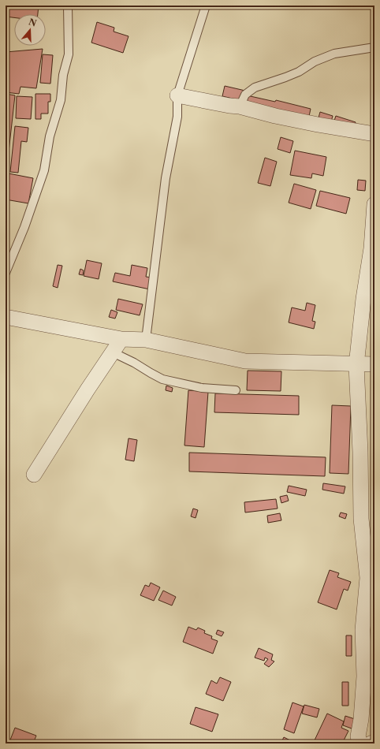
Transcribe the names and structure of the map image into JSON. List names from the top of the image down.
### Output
{
  "north": "top"
}
